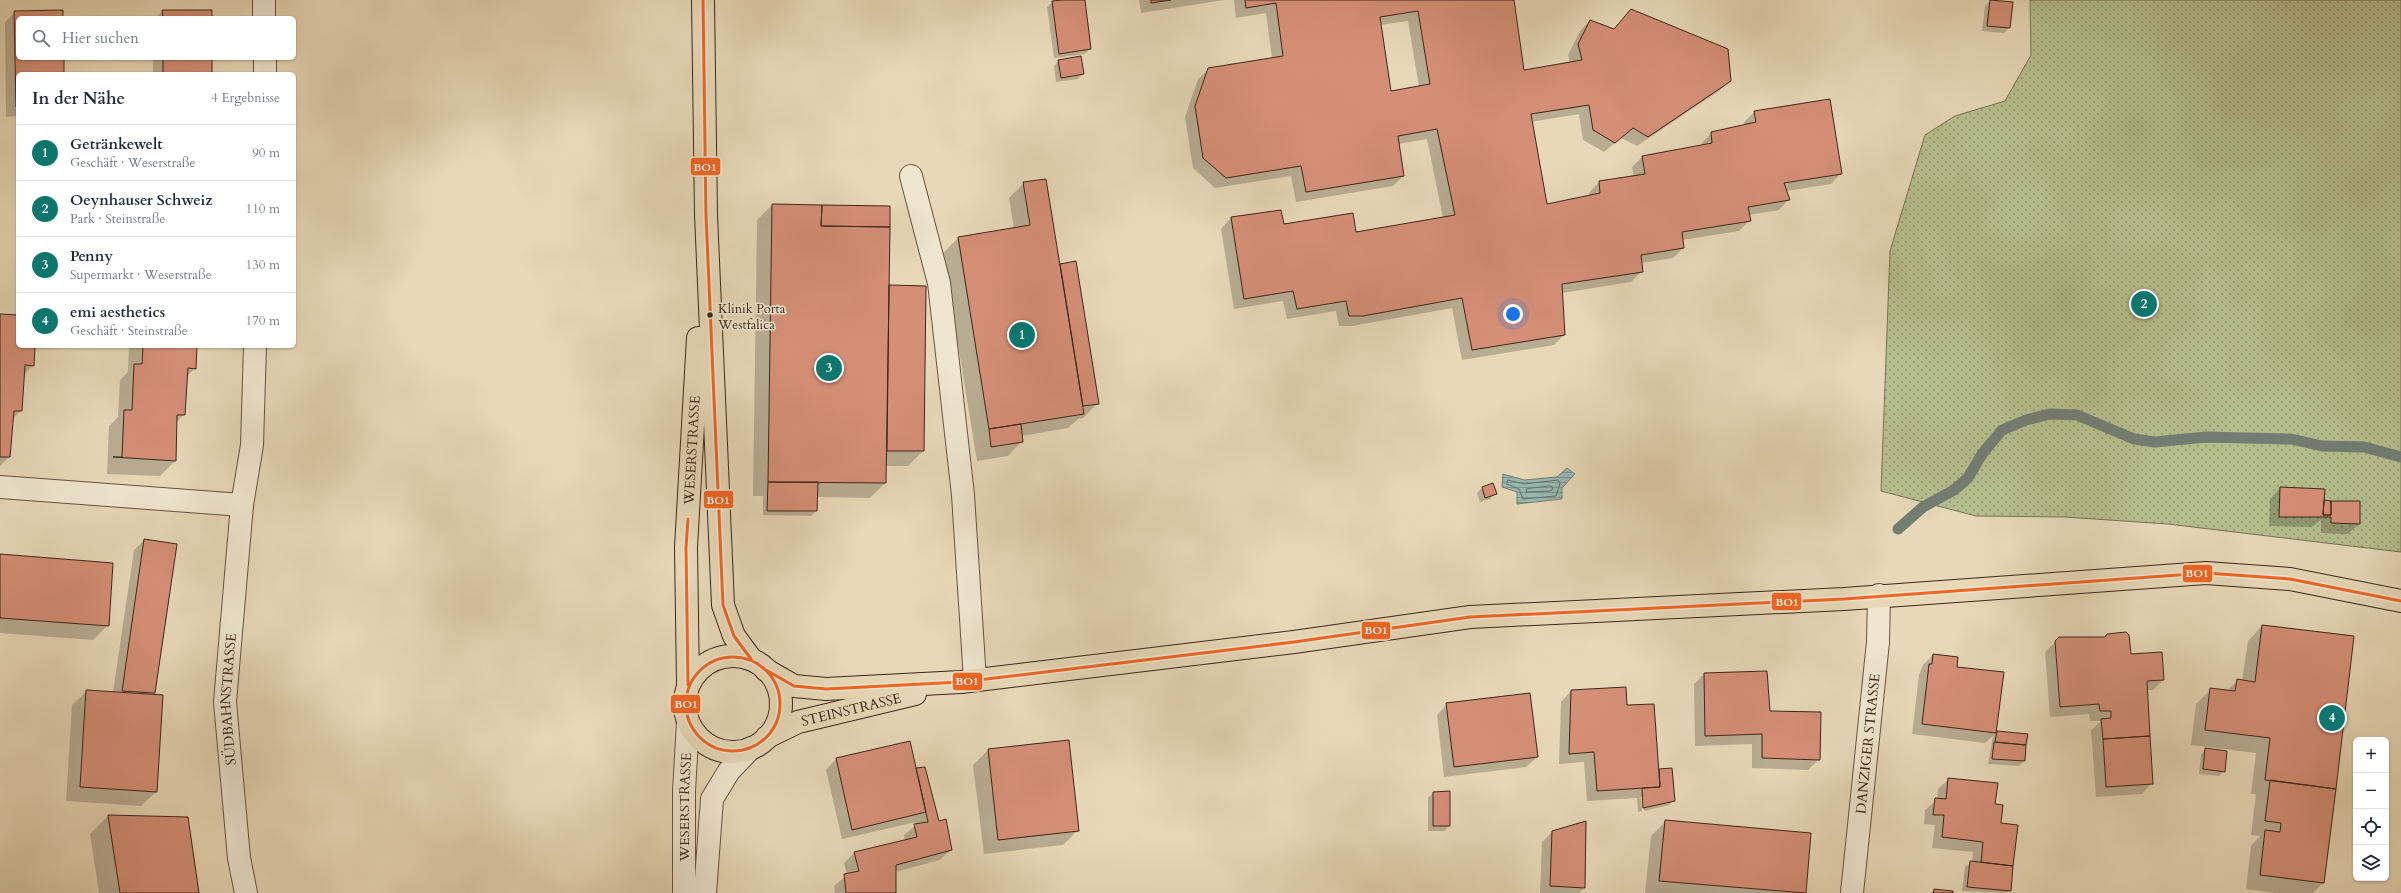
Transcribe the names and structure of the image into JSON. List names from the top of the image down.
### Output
{
  "streets": {
    "main road": ["WESERSTRASSE", "STEINSTRASSE"],
    "street": ["SÜDBAHNSTRASSE", "DANZIGER STRASSE"]
  },
  "crossings": [
    ["WESERSTRASSE", "STEINSTRASSE"],
    ["STEINSTRASSE", "DANZIGER STRASSE"]
  ],
  "places": ["Klinik Porta Westfalica"],
  "lines": ["transit line BO1"],
  "page": {
    "search": "Hier suchen",
    "heading": ["In der Nähe", "4 Ergebnisse"],
    "list": [
      {
        "mark": "1",
        "name": "Getränkewelt",
        "note": "Geschäft · Weserstraße",
        "value": "90 m"
      },
      {
        "mark": "2",
        "name": "Oeynhauser Schweiz",
        "note": "Park · Steinstraße",
        "value": "110 m"
      },
      {
        "mark": "3",
        "name": "Penny",
        "note": "Supermarkt · Weserstraße",
        "value": "130 m"
      },
      {
        "mark": "4",
        "name": "emi aesthetics",
        "note": "Geschäft · Steinstraße",
        "value": "170 m"
      }
    ],
    "pins": [
      "2",
      "1",
      "3",
      "4"
    ],
    "map_buttons": ["+", "−"]
  }
}
